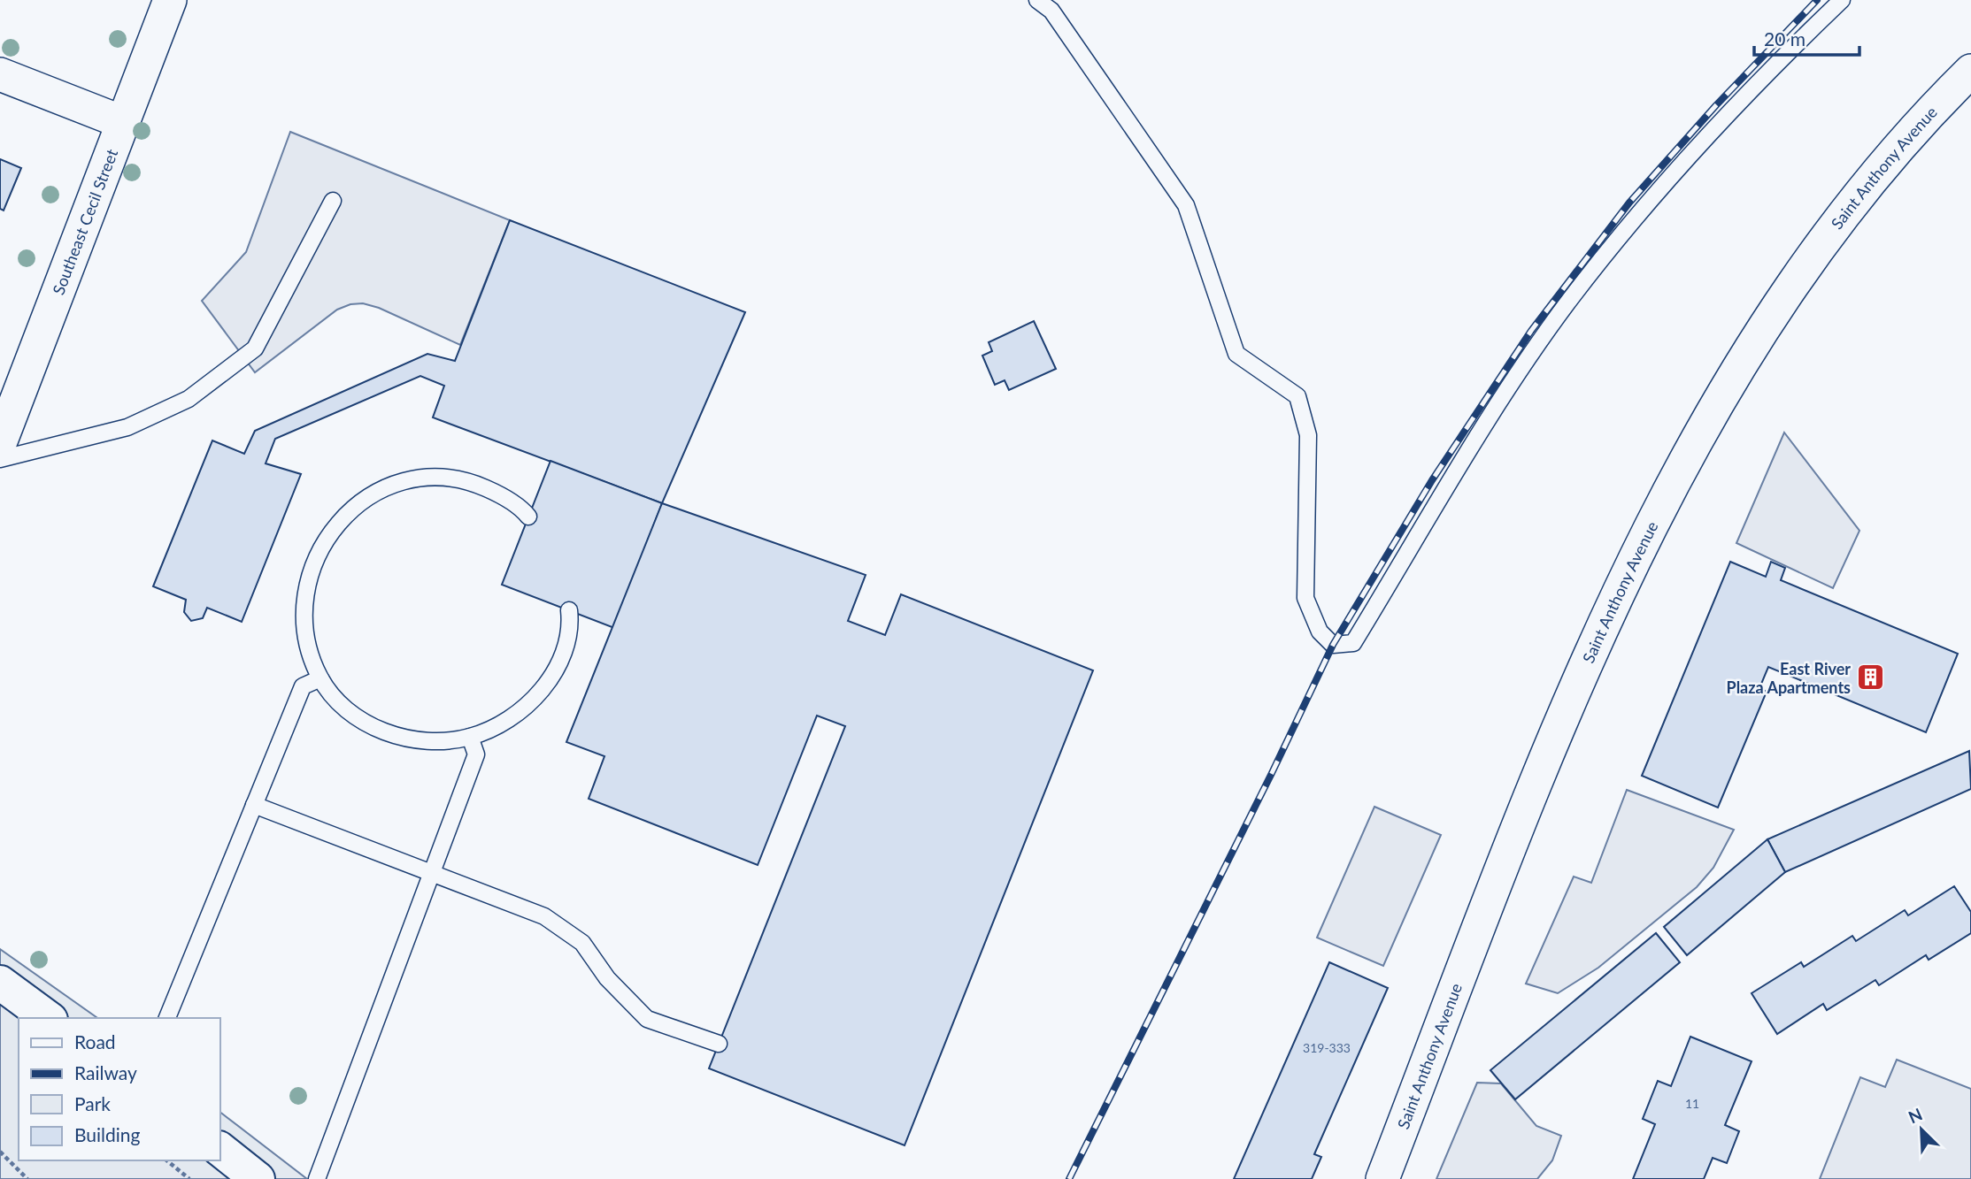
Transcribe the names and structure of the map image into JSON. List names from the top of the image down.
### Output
{
  "streets": {
    "street": ["Saint Anthony Avenue", "Southeast Cecil Street"]
  },
  "places": {
    "building": ["East River Plaza Apartments"]
  },
  "house_numbers": ["319-333", "11"],
  "legend": [
    "Road",
    "Railway",
    "Park",
    "Building"
  ],
  "scale_bar": "20 m",
  "north": "top left"
}
